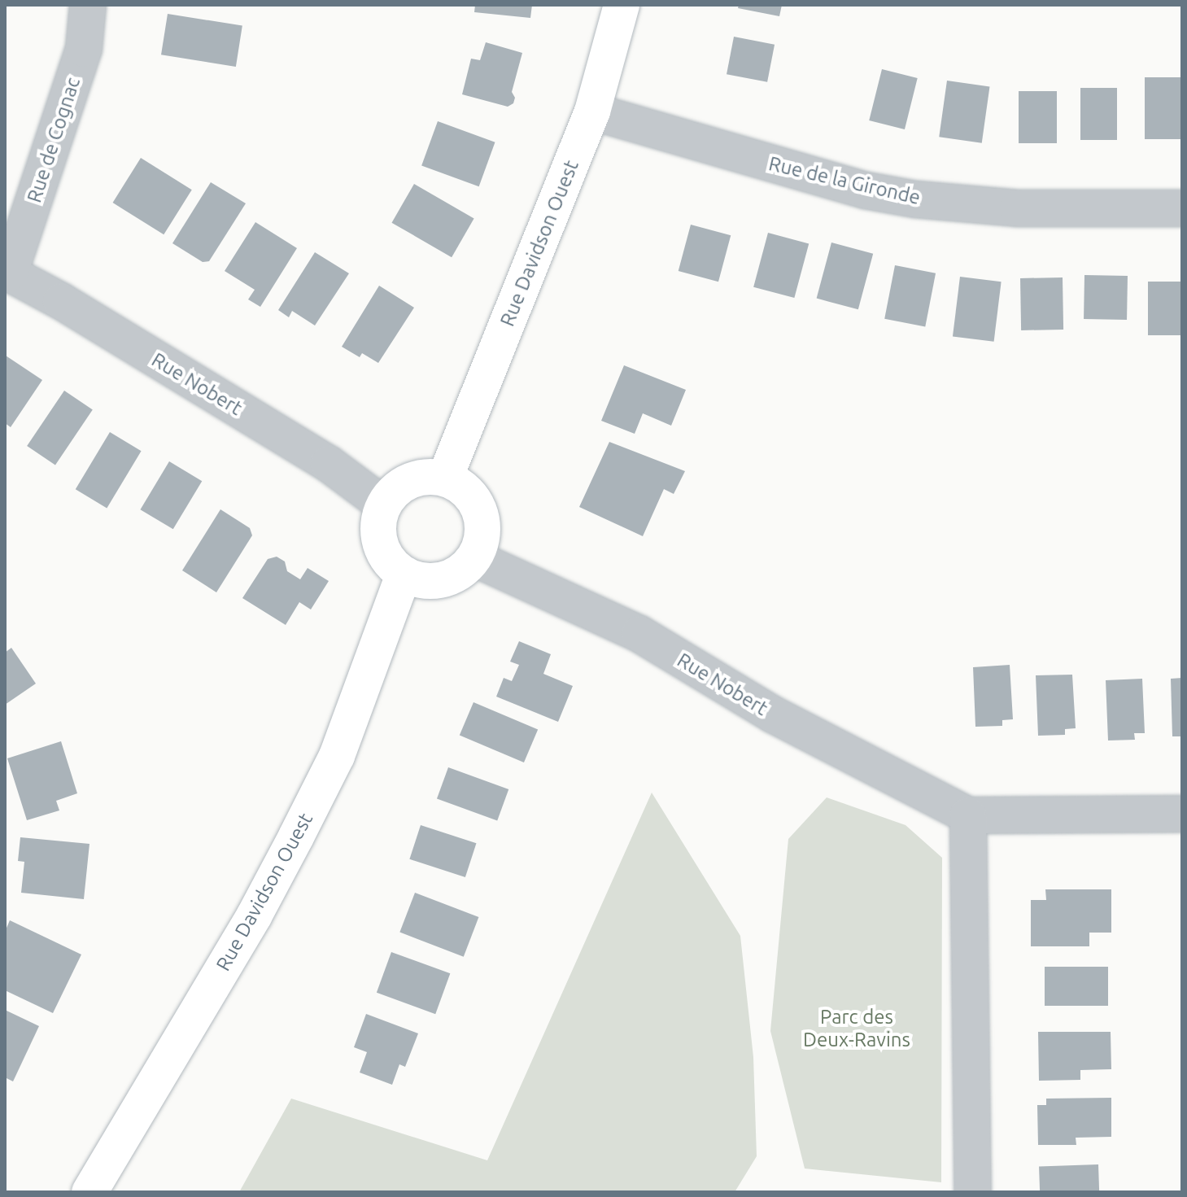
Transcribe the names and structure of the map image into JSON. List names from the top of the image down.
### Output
{
  "streets": {
    "street": [
      "Rue de Cognac",
      "Rue de la Gironde",
      "Rue Davidson Ouest",
      "Rue Nobert"
    ]
  },
  "crossings": [
    ["Rue de Cognac", "Rue Nobert"],
    ["Rue de la Gironde", "Rue Davidson Ouest"],
    ["Rue Davidson Ouest", "Rue Nobert"]
  ],
  "parks": ["Parc des Deux-Ravins"]
}
